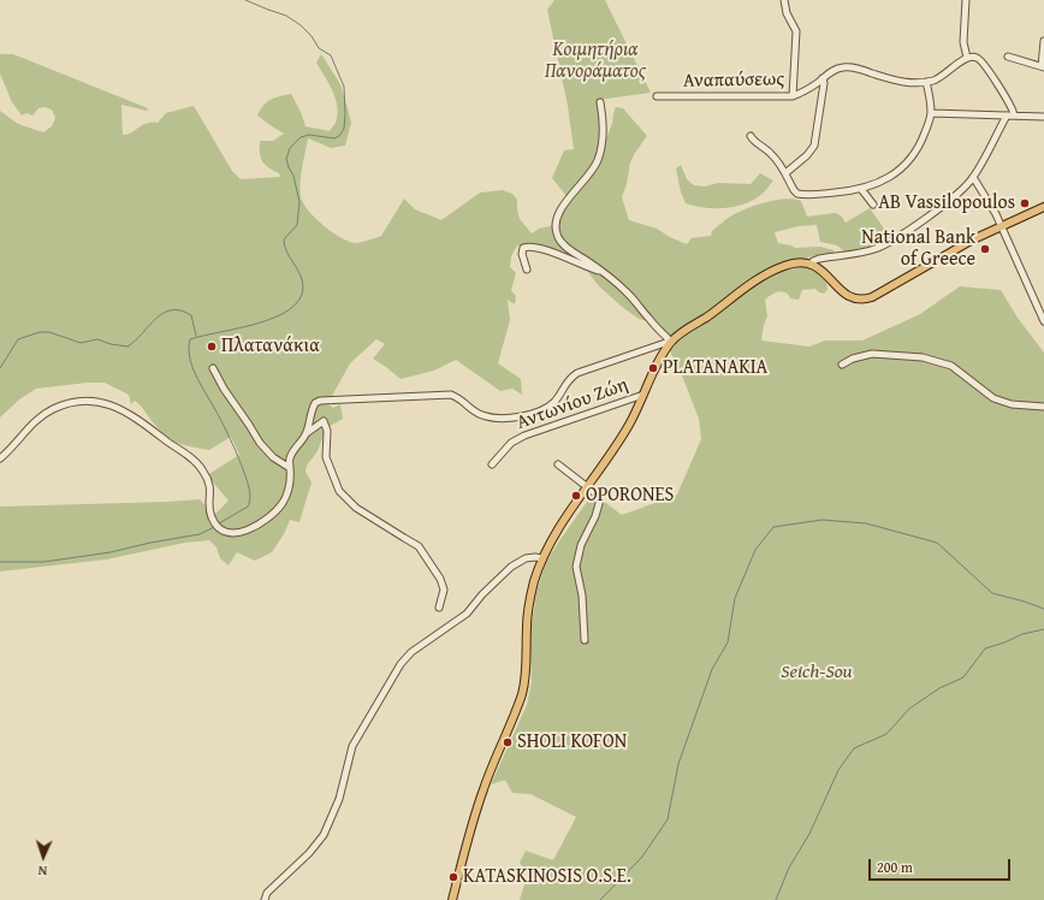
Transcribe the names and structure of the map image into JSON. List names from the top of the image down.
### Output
{
  "streets": {
    "street": ["Αναπαύσεως", "Αντωνίου Ζώη"]
  },
  "parks": ["Κοιμητήρια Πανοράματος", "Seich-Sou"],
  "places": [
    "AB Vassilopoulos",
    "National Bank of Greece",
    "Πλατανάκια",
    "PLATANAKIA",
    "OPORONES",
    "SHOLI KOFON",
    "KATASKINOSIS O.S.E."
  ],
  "scale_bar": "200 m",
  "north": "bottom"
}
